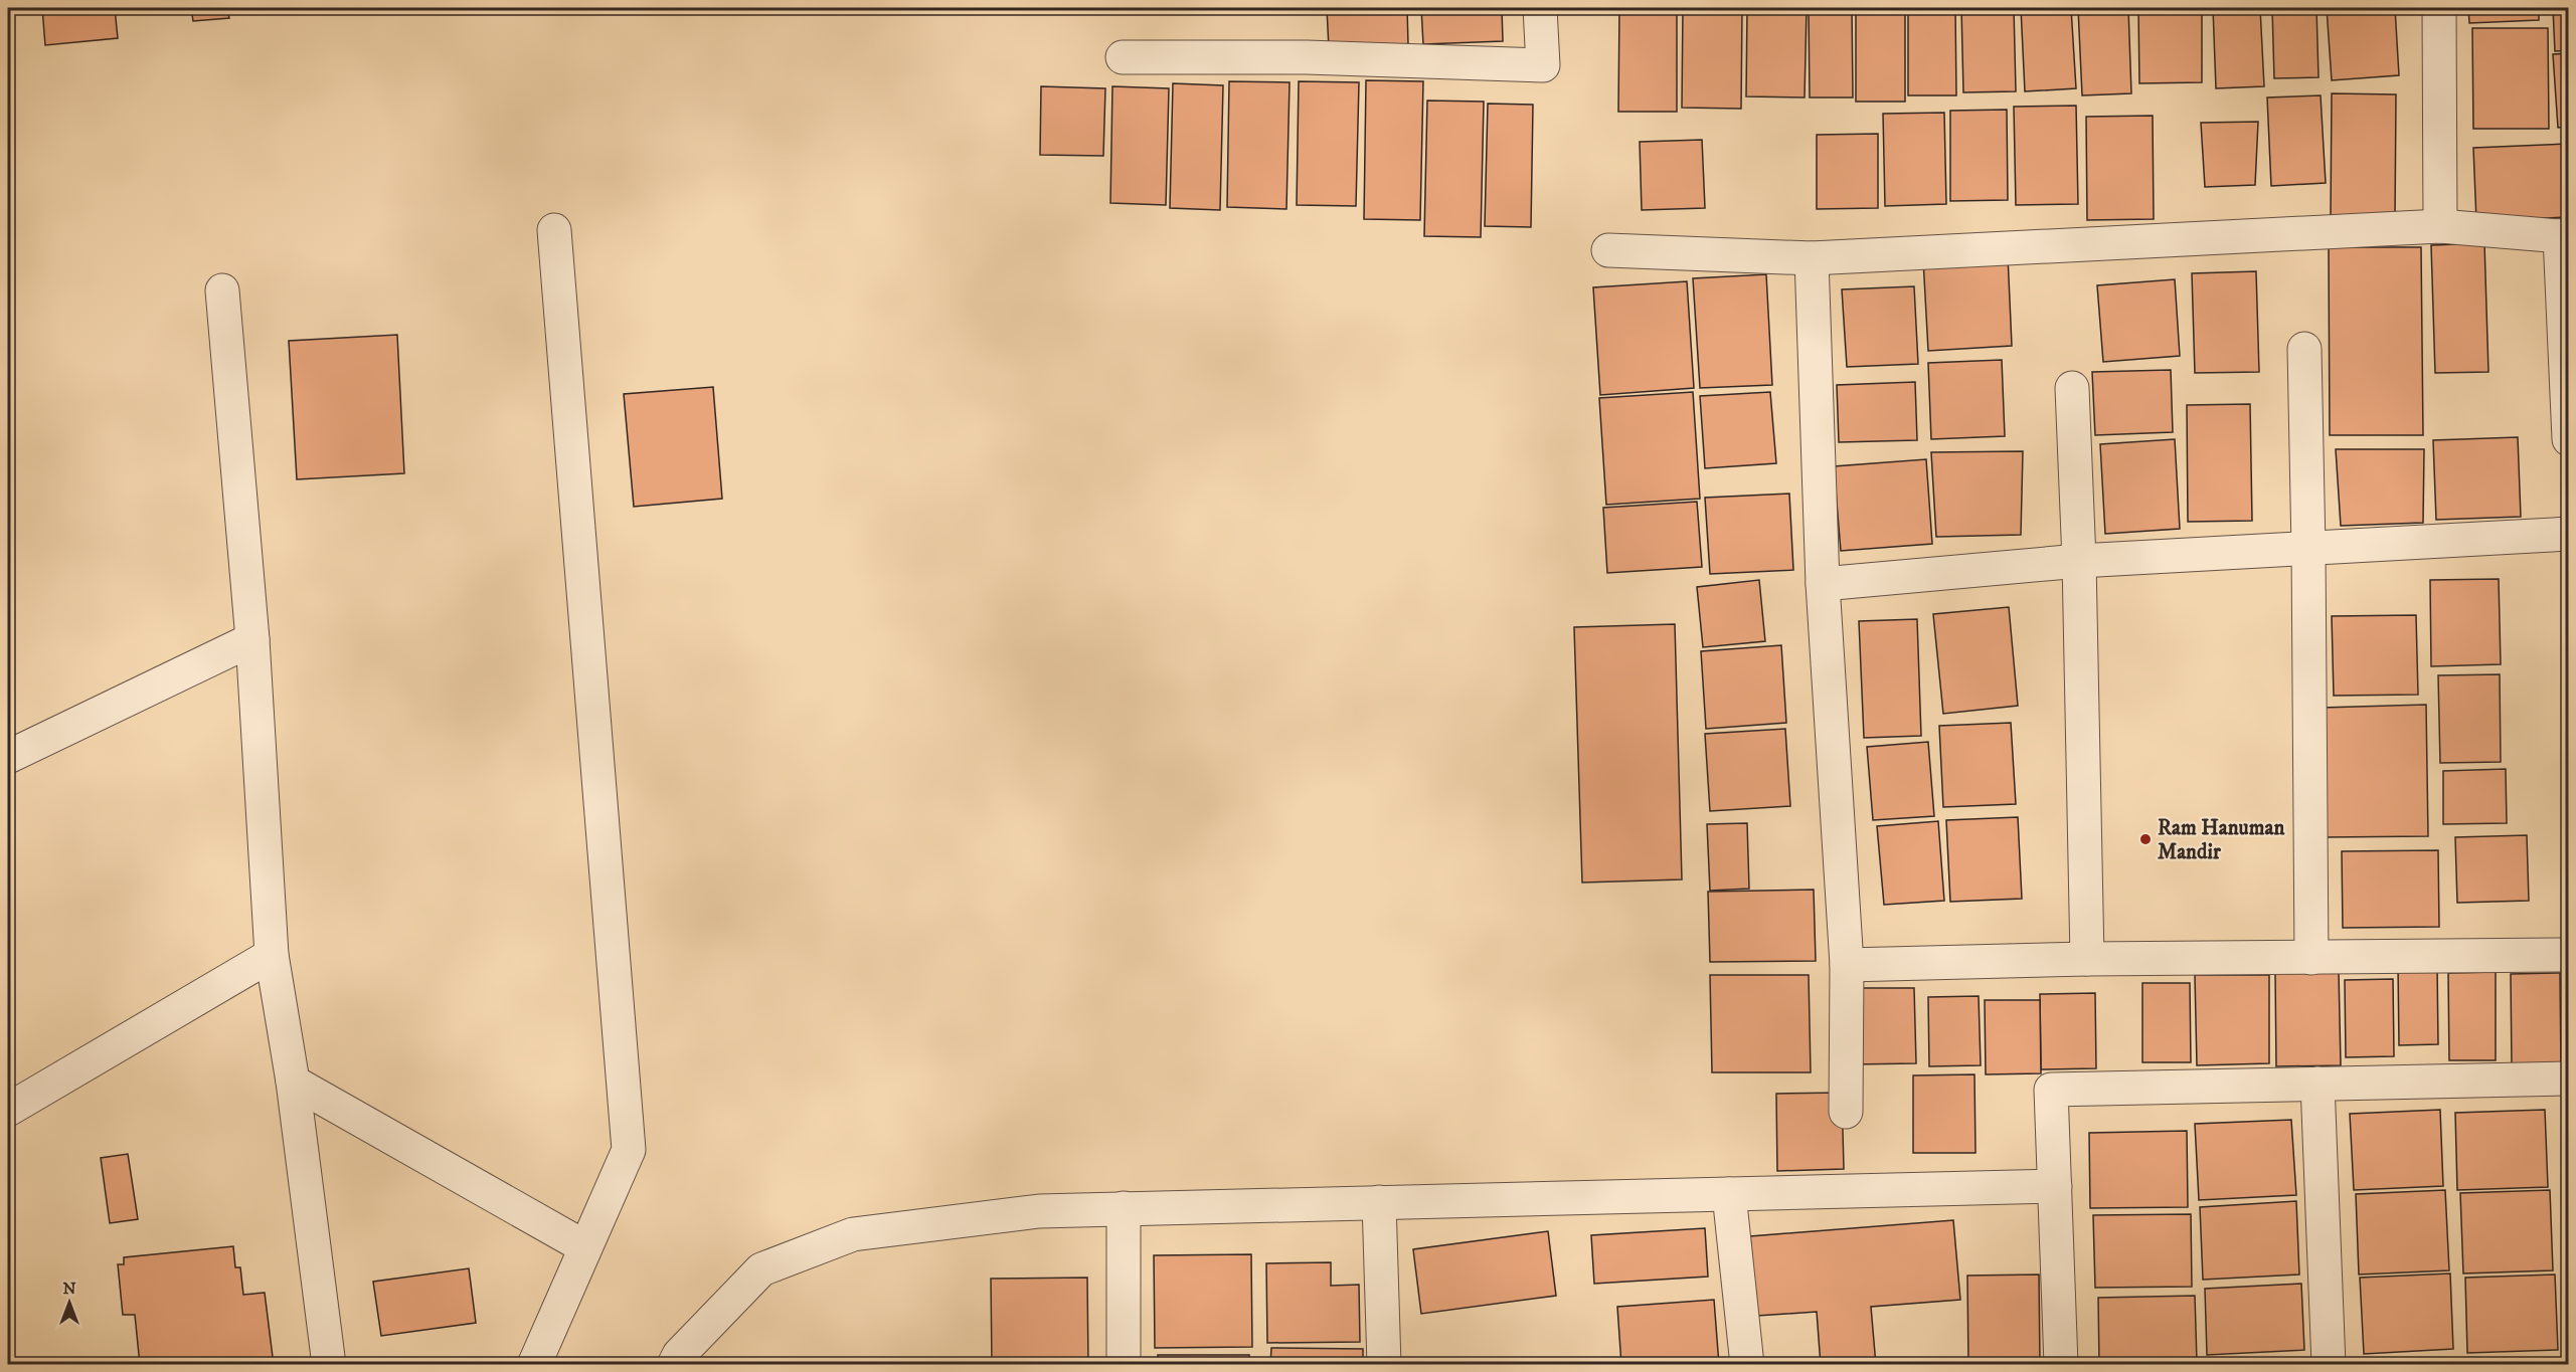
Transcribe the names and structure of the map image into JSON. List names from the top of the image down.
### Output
{
  "places": ["Ram Hanuman Mandir"],
  "north": "top"
}
